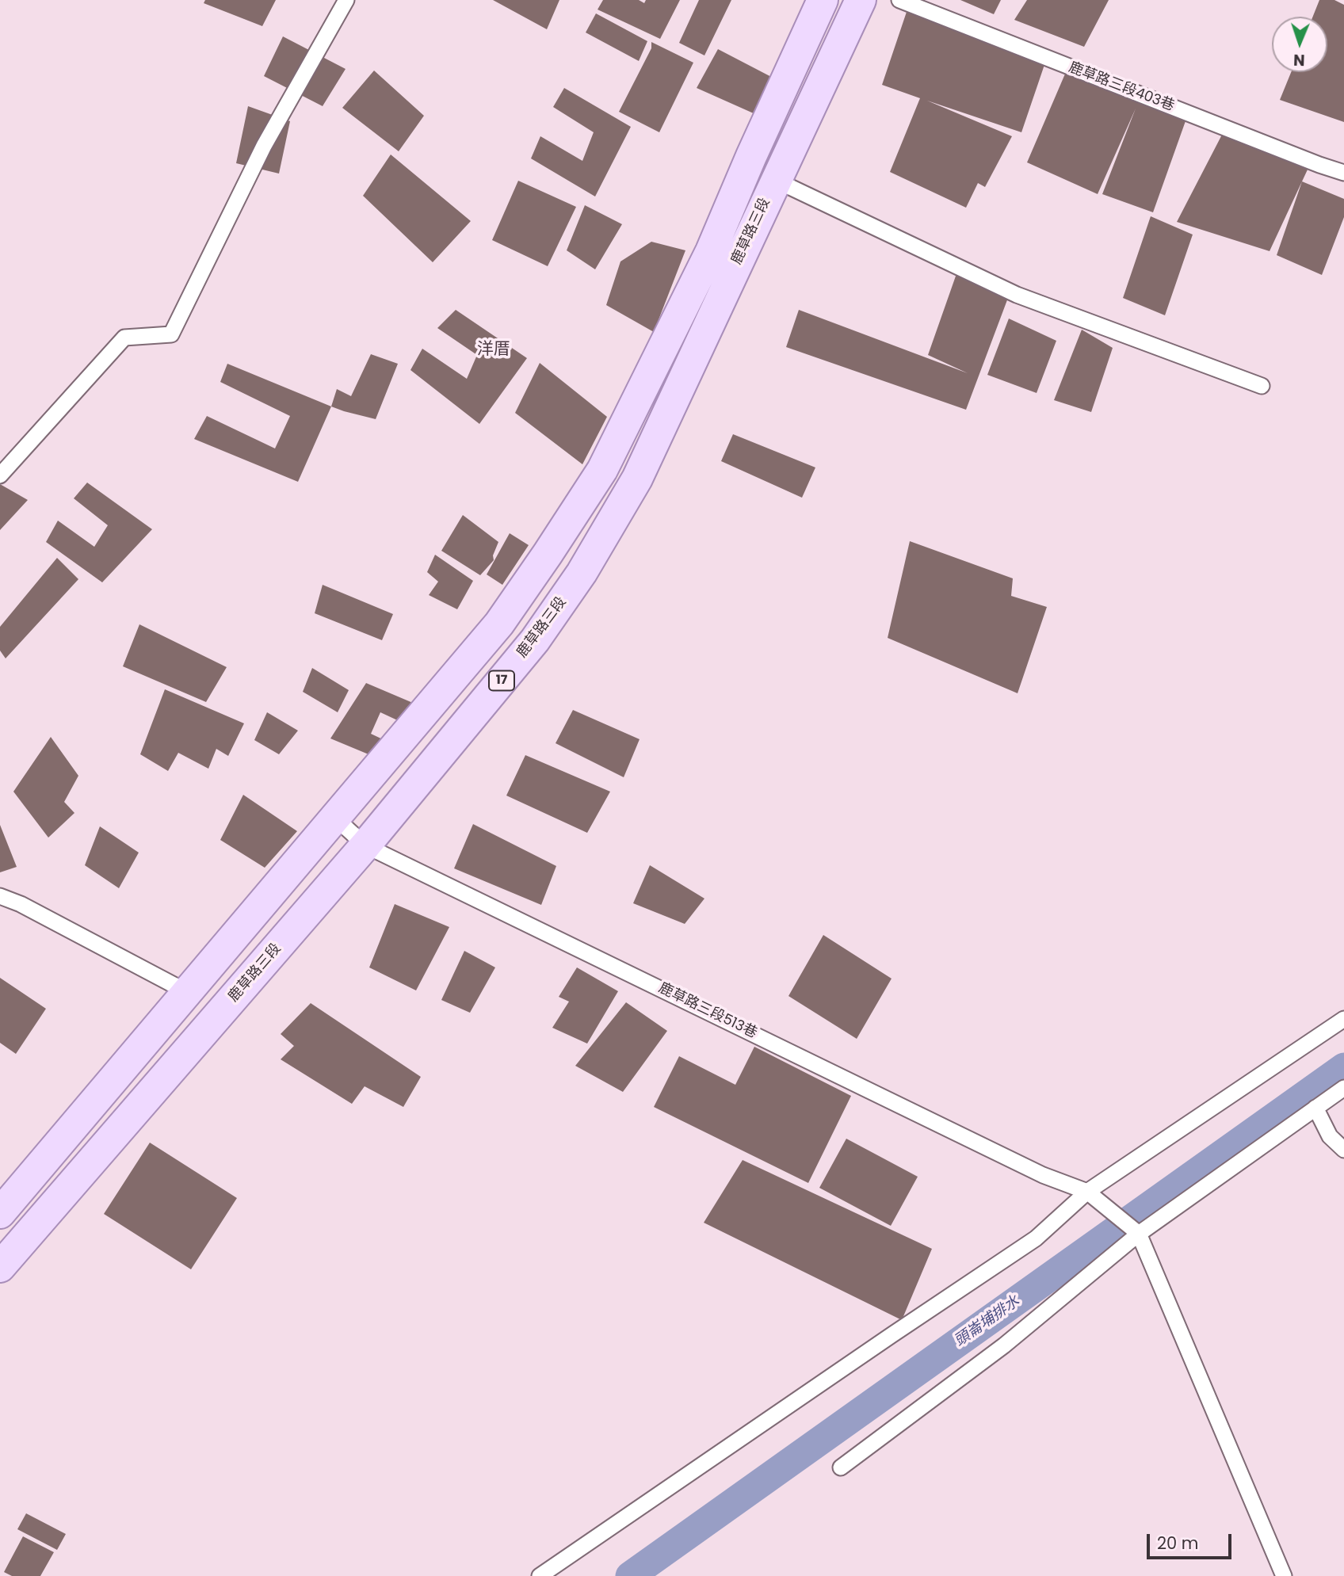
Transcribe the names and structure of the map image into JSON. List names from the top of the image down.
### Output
{
  "streets": {
    "main road": ["鹿草路三段", "17"],
    "lane": ["鹿草路三段403巷", "鹿草路三段513巷"]
  },
  "crossings": [
    ["鹿草路三段", "鹿草路三段513巷"]
  ],
  "districts": ["洋厝"],
  "water": ["頭崙埔排水"],
  "scale_bar": "20 m",
  "north": "bottom"
}
